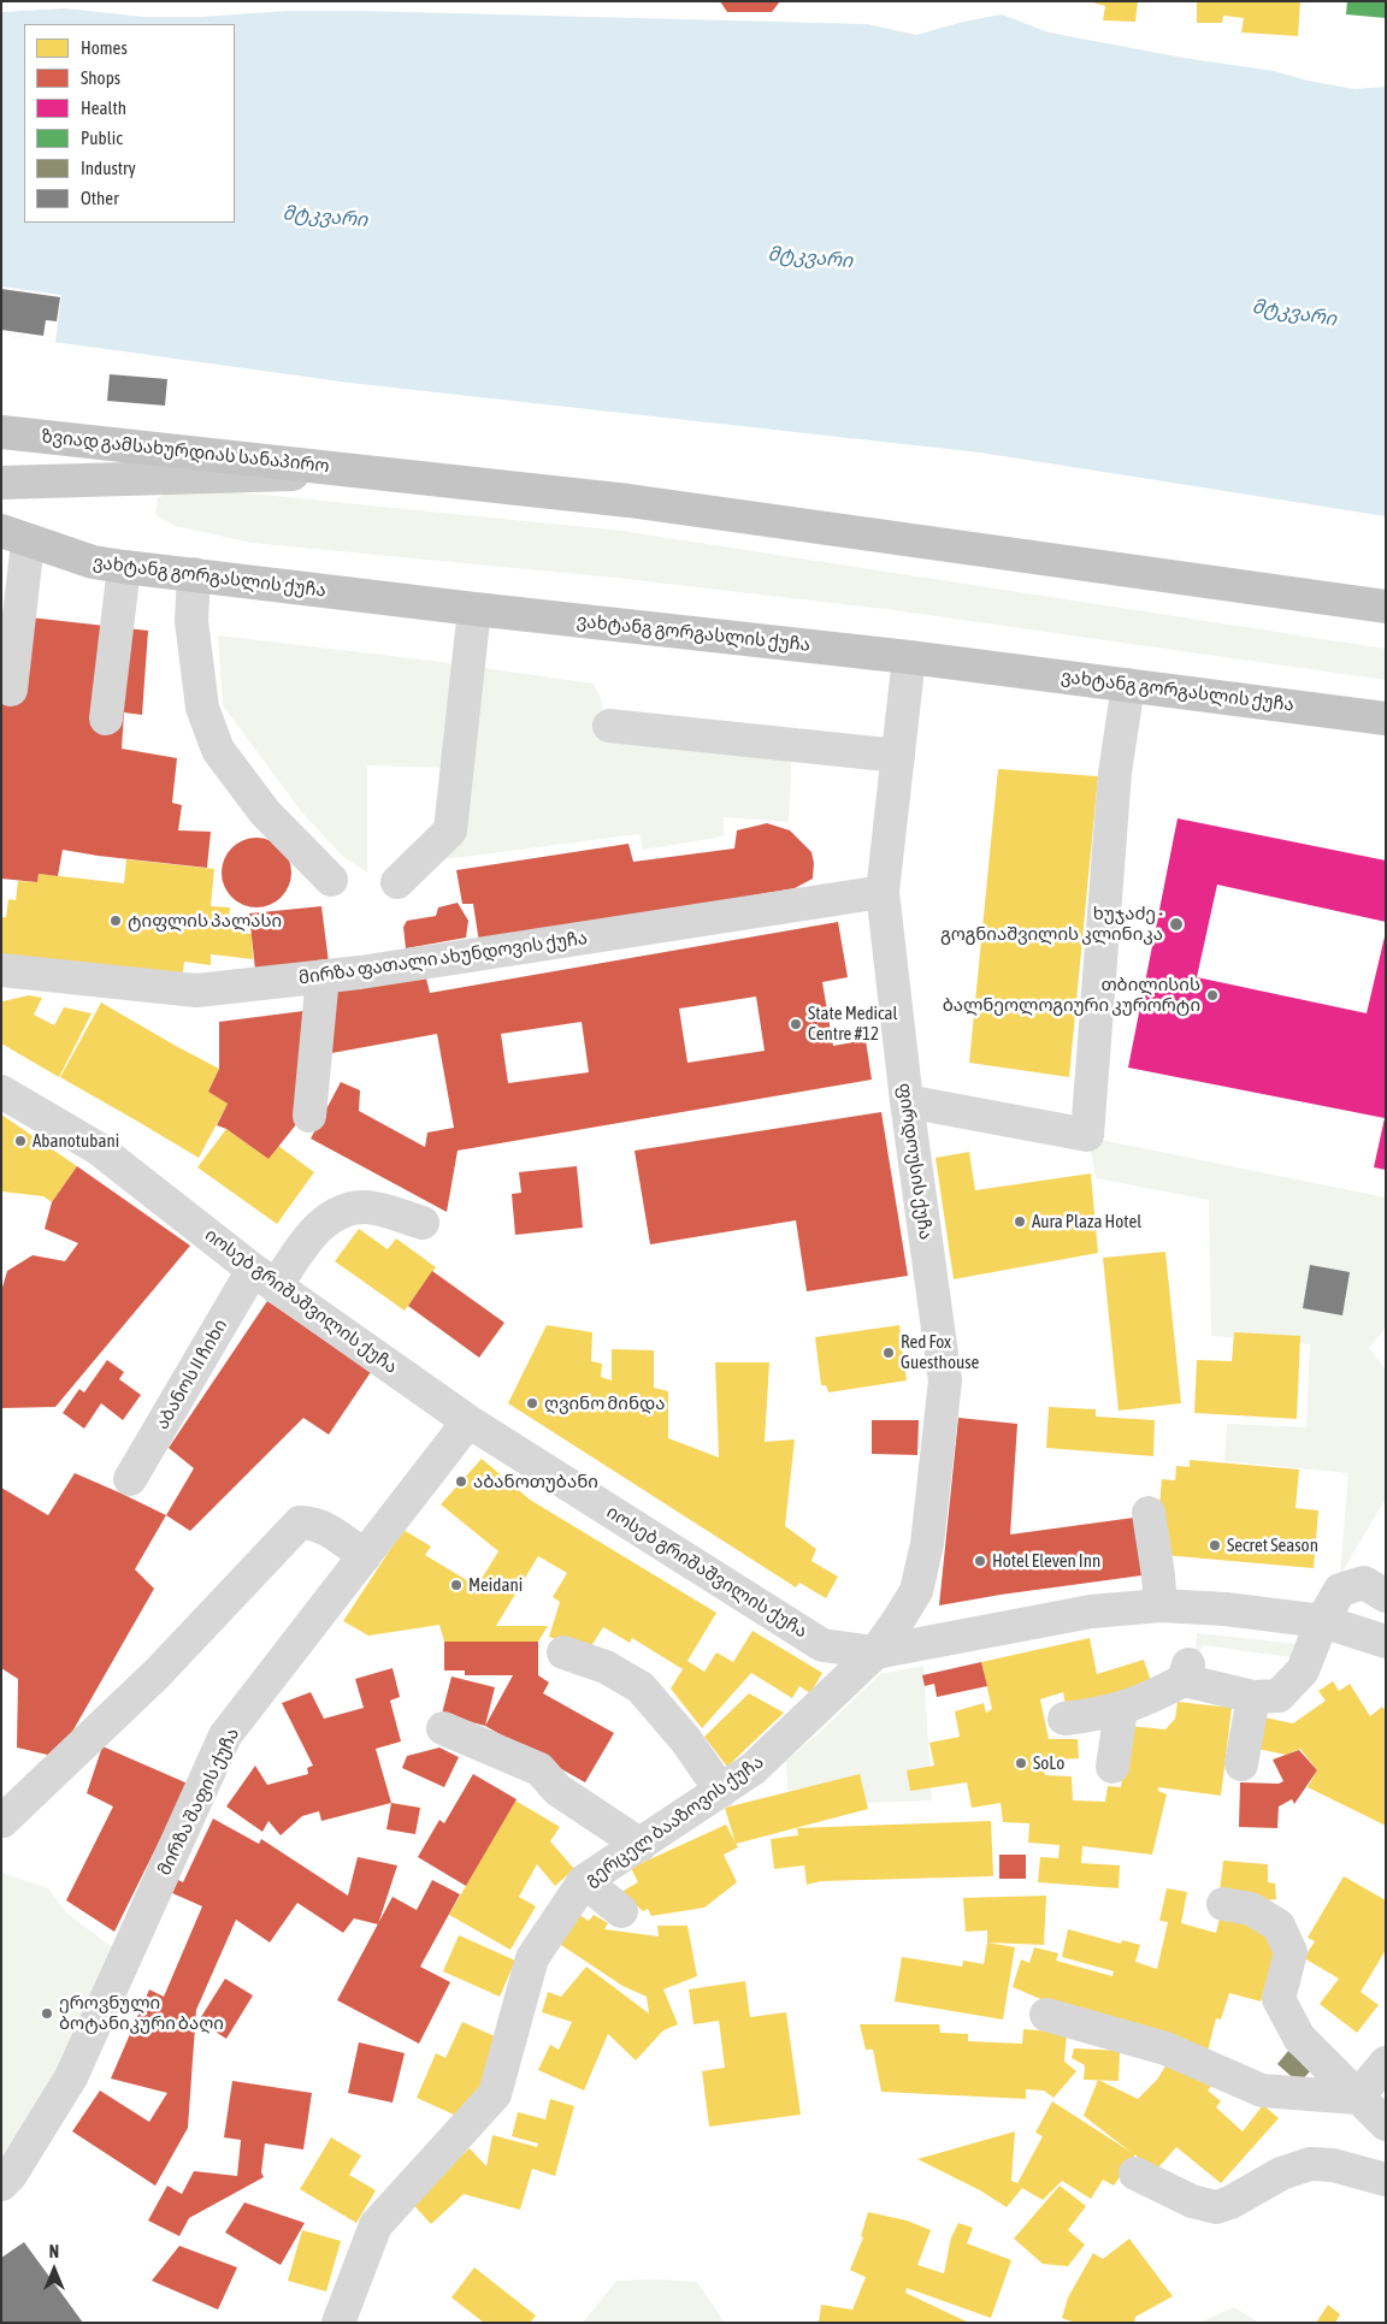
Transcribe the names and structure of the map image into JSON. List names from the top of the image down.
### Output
{
  "streets": {
    "highway": ["ზვიად გამსახურდიას სანაპირო", "ვახტანგ გორგასლის ქუჩა"],
    "street": [
      "მირზა ფათალი ახუნდოვის ქუჩა",
      "ფირდოუსის ქუჩა",
      "იოსებ გრიშაშვილის ქუჩა",
      "აბანოს II ჩიხი",
      "მირზა შაფის ქუჩა",
      "გერცელ ბააზოვის ქუჩა"
    ]
  },
  "crossings": [
    ["ვახტანგ გორგასლის ქუჩა", "ფირდოუსის ქუჩა"],
    ["მირზა ფათალი ახუნდოვის ქუჩა", "ფირდოუსის ქუჩა"],
    ["ფირდოუსის ქუჩა", "იოსებ გრიშაშვილის ქუჩა"],
    ["ფირდოუსის ქუჩა", "გერცელ ბააზოვის ქუჩა"],
    ["იოსებ გრიშაშვილის ქუჩა", "აბანოს II ჩიხი"],
    ["იოსებ გრიშაშვილის ქუჩა", "მირზა შაფის ქუჩა"],
    ["იოსებ გრიშაშვილის ქუჩა", "გერცელ ბააზოვის ქუჩა"]
  ],
  "water": ["მტკვარი"],
  "places": [
    "ტიფლის პალასი",
    "ხუჯაძე - გოგნიაშვილის კლინიკა",
    "თბილისის ბალნეოლოგიური კურორტი",
    "State Medical Centre #12",
    "Abanotubani",
    "Aura Plaza Hotel",
    "Red Fox Guesthouse",
    "ღვინო მინდა",
    "აბანოთუბანი",
    "Secret Season",
    "Hotel Eleven Inn",
    "Meidani",
    "SoLo",
    "ეროვნული ბოტანიკური ბაღი"
  ],
  "legend": [
    "Homes",
    "Shops",
    "Health",
    "Public",
    "Industry",
    "Other"
  ],
  "north": "top"
}
